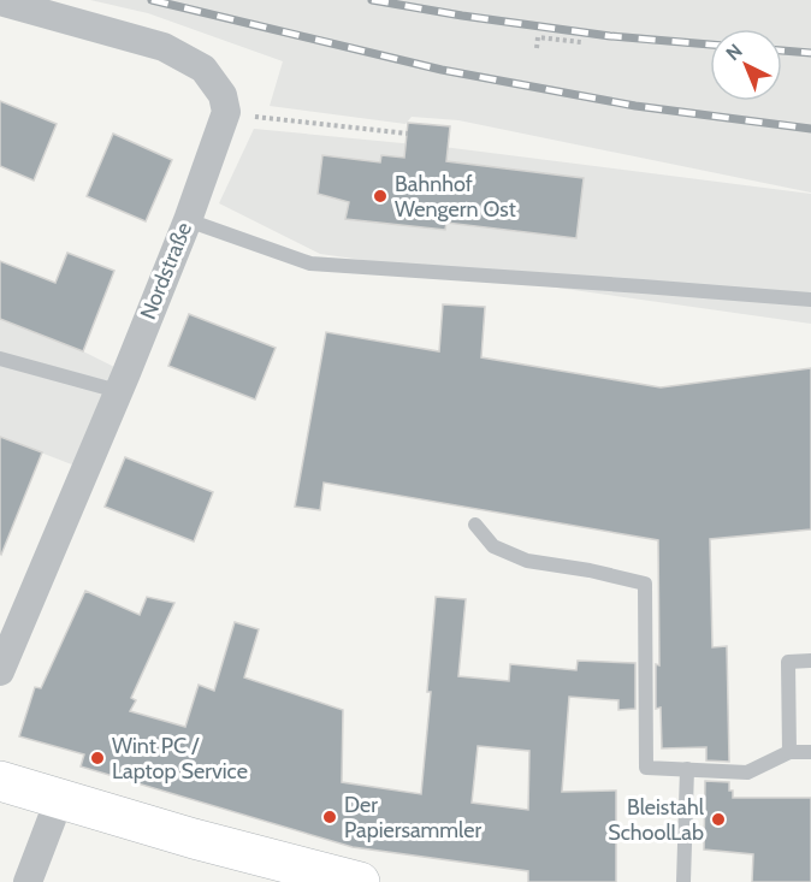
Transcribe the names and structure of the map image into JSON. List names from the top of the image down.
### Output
{
  "streets": {
    "street": ["Nordstraße"]
  },
  "places": [
    "Bahnhof Wengern Ost",
    "Wint PC / Laptop Service",
    "Der Papiersammler",
    "Bleistahl SchoolLab"
  ],
  "north": "top left"
}
